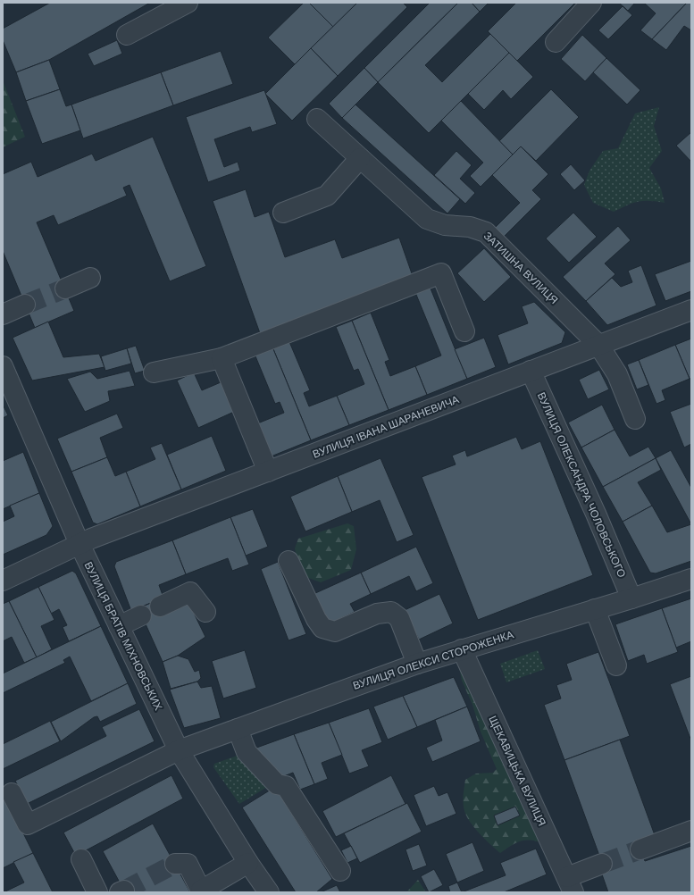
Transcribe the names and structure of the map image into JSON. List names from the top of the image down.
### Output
{
  "streets": {
    "street": [
      "ЗАТИШНА ВУЛИЦЯ",
      "ВУЛИЦЯ ІВАНА ШАРАНЕВИЧА",
      "ВУЛИЦЯ ОЛЕКСАНДРА ЧОЛОВСЬКОГО",
      "ВУЛИЦЯ БРАТІВ МІХНОВСЬКИХ",
      "ВУЛИЦЯ ОЛЕКСИ СТОРОЖЕНКА",
      "ЩЕКАВИЦЬКА ВУЛИЦЯ"
    ]
  },
  "crossings": [
    ["ЗАТИШНА ВУЛИЦЯ", "ВУЛИЦЯ ІВАНА ШАРАНЕВИЧА"],
    ["ВУЛИЦЯ ІВАНА ШАРАНЕВИЧА", "ВУЛИЦЯ ОЛЕКСАНДРА ЧОЛОВСЬКОГО"],
    ["ВУЛИЦЯ ІВАНА ШАРАНЕВИЧА", "ВУЛИЦЯ БРАТІВ МІХНОВСЬКИХ"],
    ["ВУЛИЦЯ ОЛЕКСАНДРА ЧОЛОВСЬКОГО", "ВУЛИЦЯ ОЛЕКСИ СТОРОЖЕНКА"],
    ["ВУЛИЦЯ БРАТІВ МІХНОВСЬКИХ", "ВУЛИЦЯ ОЛЕКСИ СТОРОЖЕНКА"],
    ["ВУЛИЦЯ ОЛЕКСИ СТОРОЖЕНКА", "ЩЕКАВИЦЬКА ВУЛИЦЯ"]
  ]
}
